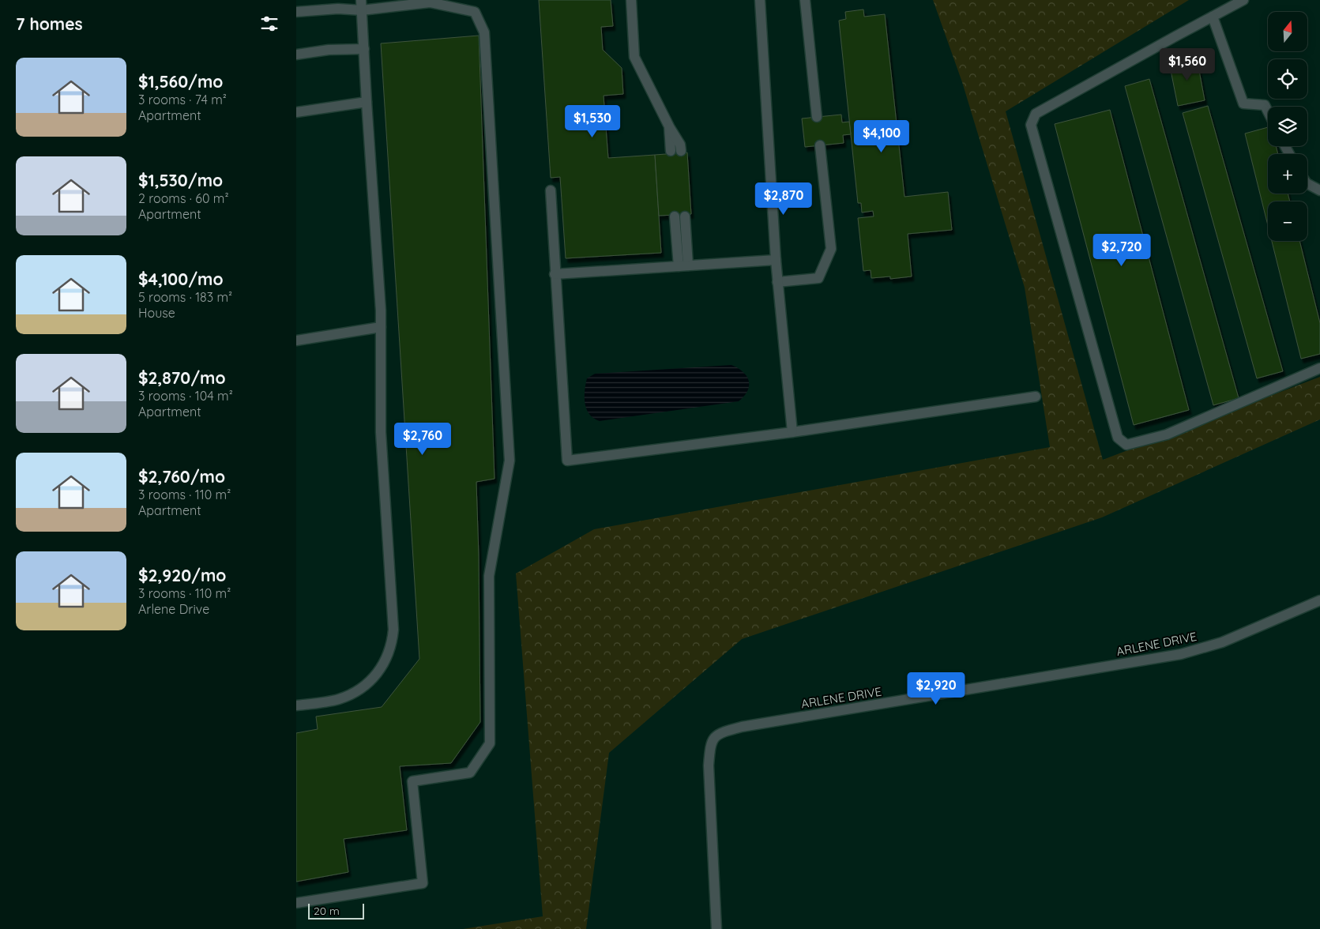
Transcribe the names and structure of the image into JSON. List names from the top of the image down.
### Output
{
  "streets": {
    "street": ["ARLENE DRIVE"]
  },
  "scale_bar": "20 m",
  "north": "top",
  "page": {
    "heading": "7 homes",
    "map_buttons": ["+", "−"],
    "list": [
      {
        "name": "$1,560/mo",
        "note": "3 rooms · 74 m² · Apartment"
      },
      {
        "name": "$1,530/mo",
        "note": "2 rooms · 60 m² · Apartment"
      },
      {
        "name": "$4,100/mo",
        "note": "5 rooms · 183 m² · House"
      },
      {
        "name": "$2,870/mo",
        "note": "3 rooms · 104 m² · Apartment"
      },
      {
        "name": "$2,760/mo",
        "note": "3 rooms · 110 m² · Apartment"
      },
      {
        "name": "$2,920/mo",
        "note": "3 rooms · 110 m² · Arlene Drive"
      }
    ],
    "price": [
      "$1,560",
      "$1,530",
      "$4,100",
      "$2,870",
      "$2,720",
      "$2,760",
      "$2,920"
    ],
    "scale": "20 m"
  }
}
